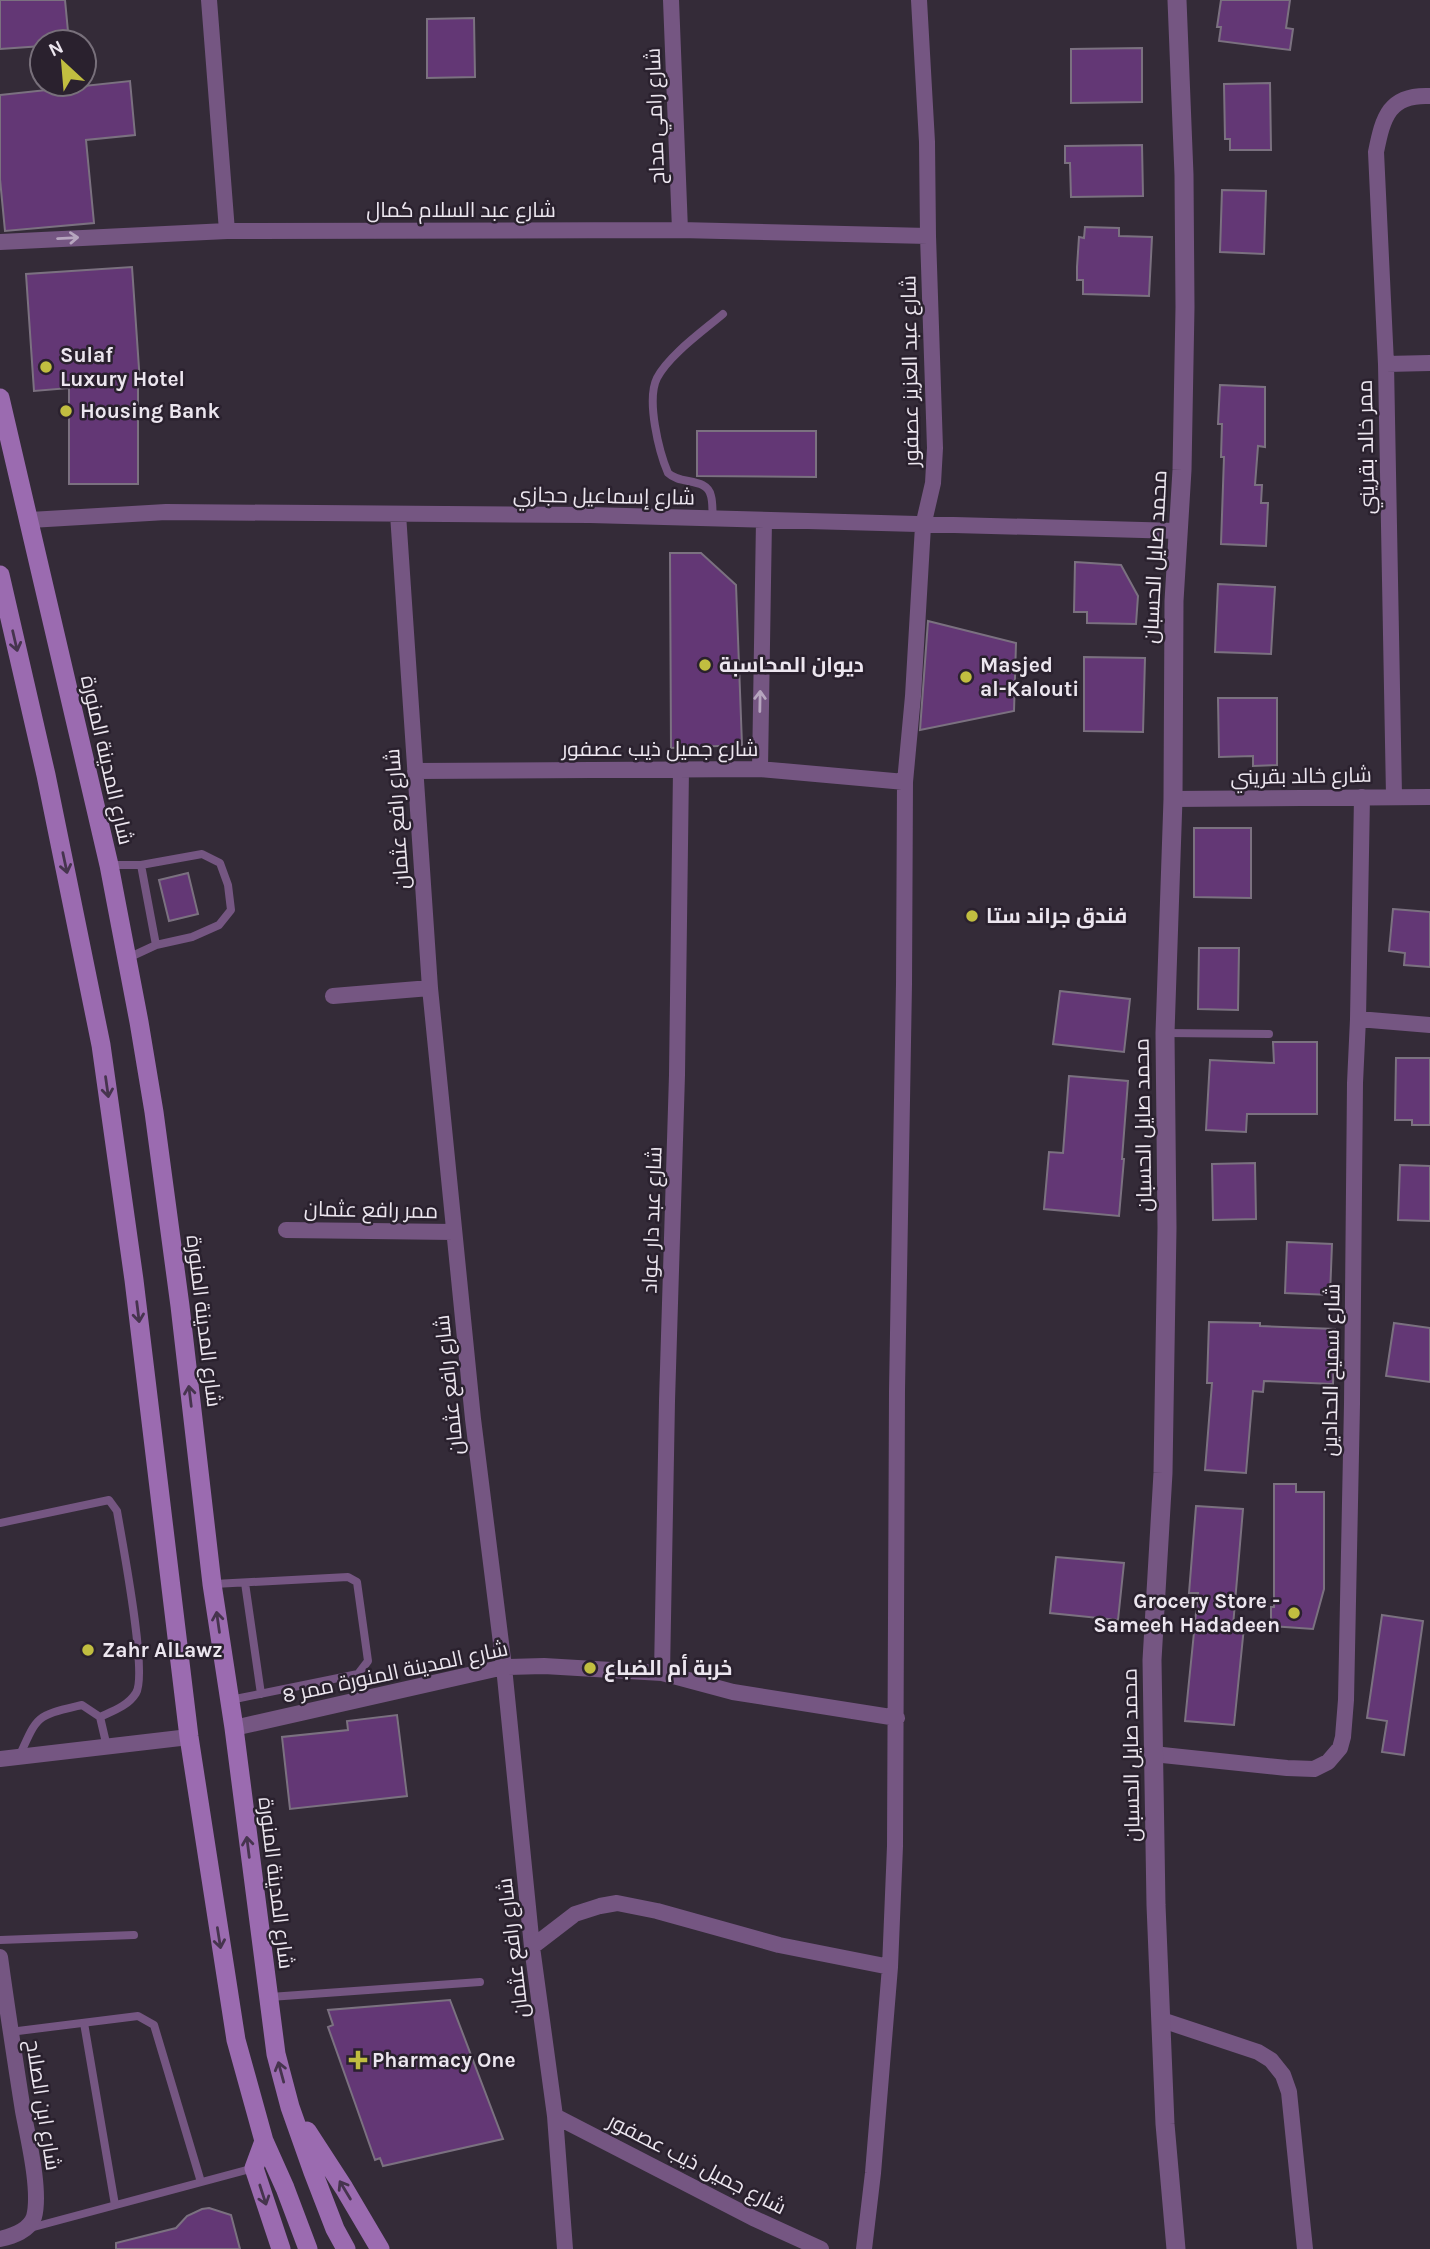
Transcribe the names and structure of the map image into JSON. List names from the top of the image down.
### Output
{
  "streets": {
    "main road": ["شارع المدينة المنورة"],
    "street": [
      "شارع رامي مداح",
      "شارع عبد السلام كمال",
      "شارع عبد العزيز عصفور",
      "ممر خالد بقريني",
      "شارع إسماعيل حجازي",
      "محمد صايل الحسبان",
      "شارع جميل ذيب عصفور",
      "شارع خالد بقريني",
      "شارع رافع عثمان",
      "ممر رافع عثمان",
      "شارع عبد دار عواد",
      "شارع سميح الحدادين",
      "شارع المدينة المنورة ممر 8",
      "شارع ابن الصلاح"
    ]
  },
  "crossings": [
    ["شارع رامي مداح", "شارع عبد السلام كمال"],
    ["شارع عبد السلام كمال", "شارع عبد العزيز عصفور"],
    ["شارع عبد العزيز عصفور", "شارع إسماعيل حجازي"],
    ["شارع عبد العزيز عصفور", "شارع جميل ذيب عصفور"],
    ["شارع عبد العزيز عصفور", "شارع المدينة المنورة ممر 8"],
    ["ممر خالد بقريني", "شارع خالد بقريني"],
    ["شارع إسماعيل حجازي", "محمد صايل الحسبان"],
    ["شارع إسماعيل حجازي", "شارع المدينة المنورة"],
    ["شارع إسماعيل حجازي", "شارع رافع عثمان"],
    ["محمد صايل الحسبان", "شارع خالد بقريني"],
    ["محمد صايل الحسبان", "شارع سميح الحدادين"],
    ["شارع جميل ذيب عصفور", "شارع رافع عثمان"],
    ["شارع جميل ذيب عصفور", "شارع عبد دار عواد"],
    ["شارع المدينة المنورة", "شارع المدينة المنورة ممر 8"],
    ["شارع خالد بقريني", "شارع سميح الحدادين"],
    ["شارع رافع عثمان", "ممر رافع عثمان"],
    ["شارع رافع عثمان", "شارع المدينة المنورة ممر 8"],
    ["شارع عبد دار عواد", "شارع المدينة المنورة ممر 8"]
  ],
  "places": {
    "other": [
      "Sulaf Luxury Hotel",
      "Housing Bank",
      "ديوان المحاسبة",
      "Masjed al-Kalouti",
      "فندق جراند ستا",
      "Grocery Store - Sameeh Hadadeen",
      "Zahr AlLawz",
      "خربة أم الضباع"
    ],
    "health": ["Pharmacy One"]
  },
  "north": "top left"
}
